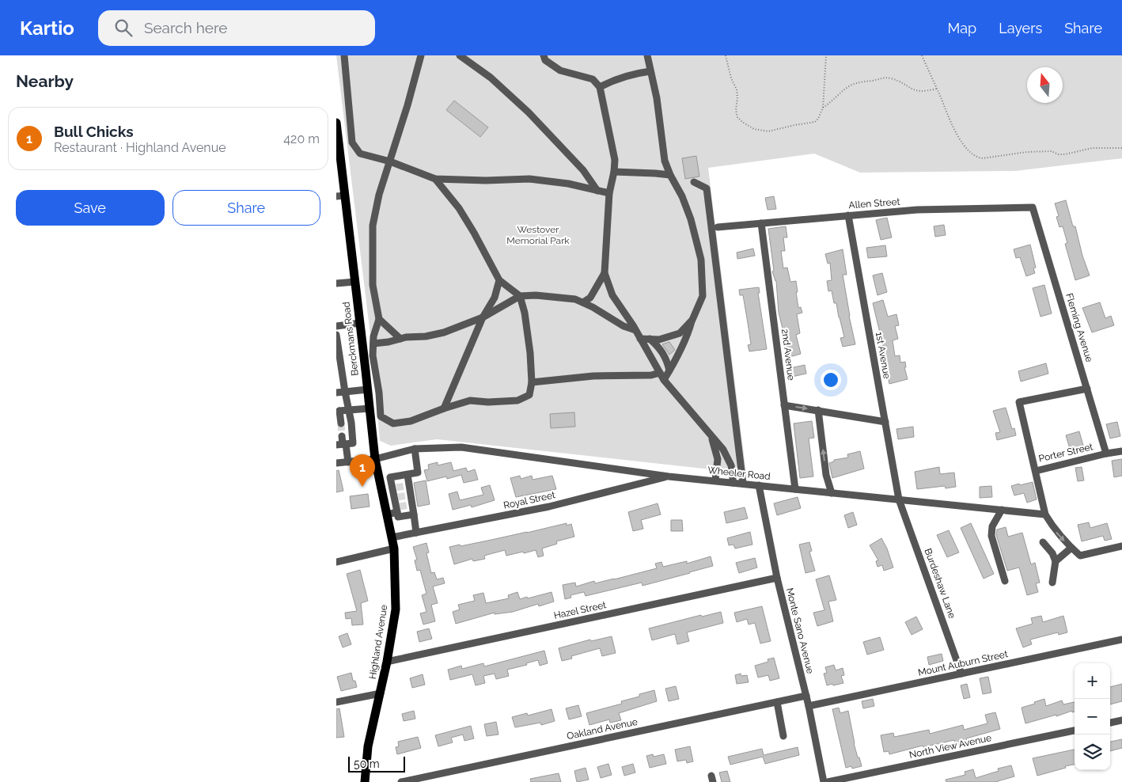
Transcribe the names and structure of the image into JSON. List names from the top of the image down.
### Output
{
  "streets": {
    "main road": ["Berckmans Road", "Highland Avenue"],
    "street": [
      "Allen Street",
      "Fleming Avenue",
      "2nd Avenue",
      "1st Avenue",
      "Porter Street",
      "Wheeler Road",
      "Royal Street",
      "Burdeshaw Lane",
      "Hazel Street",
      "Monte Sano Avenue",
      "Mount Auburn Street",
      "Oakland Avenue",
      "North View Avenue"
    ]
  },
  "crossings": [
    ["Allen Street", "Fleming Avenue"],
    ["Allen Street", "2nd Avenue"],
    ["Allen Street", "1st Avenue"],
    ["Fleming Avenue", "Porter Street"],
    ["Berckmans Road", "Wheeler Road"],
    ["Berckmans Road", "Highland Avenue"],
    ["2nd Avenue", "Wheeler Road"],
    ["1st Avenue", "Wheeler Road"],
    ["1st Avenue", "Burdeshaw Lane"],
    ["Porter Street", "Wheeler Road"],
    ["Wheeler Road", "Royal Street"],
    ["Wheeler Road", "Burdeshaw Lane"],
    ["Wheeler Road", "Monte Sano Avenue"],
    ["Wheeler Road", "Highland Avenue"],
    ["Royal Street", "Highland Avenue"],
    ["Burdeshaw Lane", "Mount Auburn Street"],
    ["Hazel Street", "Monte Sano Avenue"],
    ["Hazel Street", "Highland Avenue"],
    ["Monte Sano Avenue", "Mount Auburn Street"],
    ["Monte Sano Avenue", "Oakland Avenue"]
  ],
  "parks": ["Westover Memorial Park"],
  "scale_bar": "50 m",
  "north": "top",
  "page": {
    "header": "Kartio",
    "search": "Search here",
    "nav": ["Map", "Layers", "Share"],
    "heading": "Nearby",
    "list": [
      {
        "mark": "1",
        "name": "Bull Chicks",
        "note": "Restaurant · Highland Avenue",
        "value": "420 m"
      }
    ],
    "buttons": ["Save", "Share"],
    "pins": "1",
    "map_buttons": ["+", "−"],
    "scale": "50 m"
  }
}
